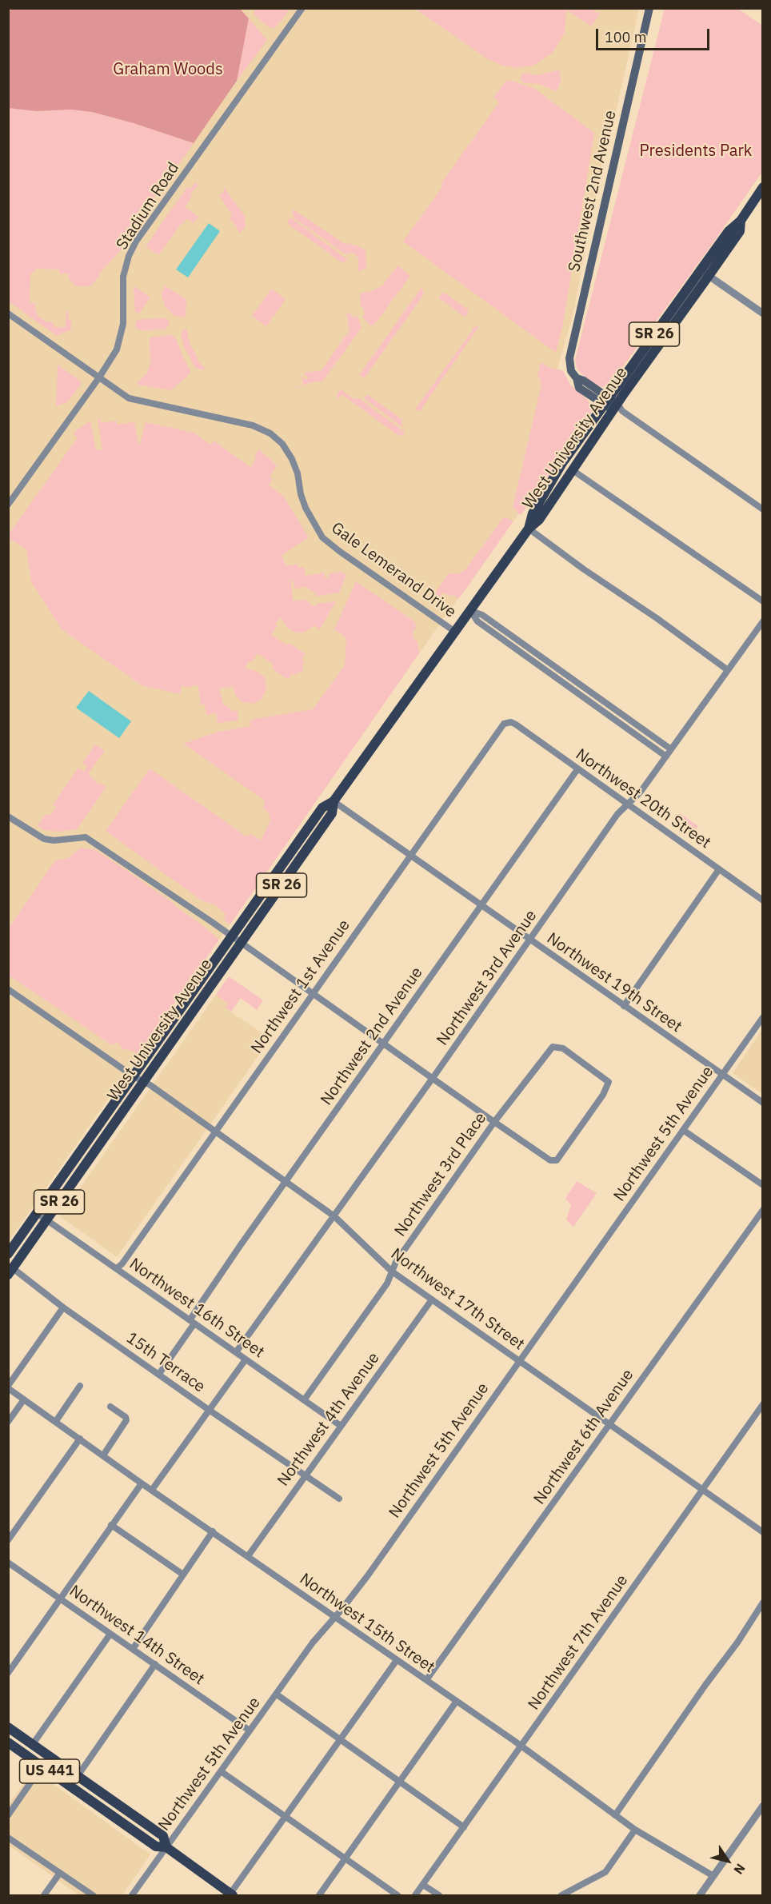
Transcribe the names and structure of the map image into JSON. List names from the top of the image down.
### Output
{
  "streets": {
    "main road": [
      "Southwest 2nd Avenue",
      "SR 26",
      "West University Avenue",
      "US 441"
    ],
    "street": [
      "Stadium Road",
      "Gale Lemerand Drive",
      "Northwest 20th Street",
      "Northwest 3rd Avenue",
      "Northwest 19th Street",
      "Northwest 1st Avenue",
      "Northwest 2nd Avenue",
      "Northwest 5th Avenue",
      "Northwest 3rd Place",
      "Northwest 17th Street",
      "Northwest 16th Street",
      "15th Terrace",
      "Northwest 4th Avenue",
      "Northwest 6th Avenue",
      "Northwest 15th Street",
      "Northwest 14th Street",
      "Northwest 7th Avenue"
    ]
  },
  "crossings": [
    ["Southwest 2nd Avenue", "West University Avenue"],
    ["Stadium Road", "Gale Lemerand Drive"],
    ["West University Avenue", "Gale Lemerand Drive"],
    ["West University Avenue", "Northwest 19th Street"],
    ["West University Avenue", "Northwest 17th Street"],
    ["West University Avenue", "Northwest 16th Street"],
    ["West University Avenue", "15th Terrace"],
    ["Northwest 20th Street", "Northwest 3rd Avenue"],
    ["Northwest 20th Street", "Northwest 1st Avenue"],
    ["Northwest 20th Street", "Northwest 2nd Avenue"],
    ["Northwest 3rd Avenue", "Northwest 19th Street"],
    ["Northwest 3rd Avenue", "Northwest 17th Street"],
    ["Northwest 3rd Avenue", "Northwest 16th Street"],
    ["Northwest 19th Street", "Northwest 1st Avenue"],
    ["Northwest 19th Street", "Northwest 2nd Avenue"],
    ["Northwest 19th Street", "Northwest 5th Avenue"],
    ["Northwest 1st Avenue", "Northwest 17th Street"],
    ["Northwest 1st Avenue", "Northwest 16th Street"],
    ["Northwest 2nd Avenue", "Northwest 17th Street"],
    ["Northwest 2nd Avenue", "Northwest 16th Street"],
    ["Northwest 2nd Avenue", "15th Terrace"],
    ["Northwest 5th Avenue", "Northwest 17th Street"],
    ["Northwest 5th Avenue", "Northwest 15th Street"],
    ["Northwest 5th Avenue", "Northwest 14th Street"],
    ["Northwest 5th Avenue", "US 441"],
    ["Northwest 3rd Place", "Northwest 17th Street"],
    ["Northwest 3rd Place", "Northwest 16th Street"],
    ["Northwest 17th Street", "Northwest 4th Avenue"],
    ["Northwest 17th Street", "Northwest 6th Avenue"],
    ["Northwest 17th Street", "Northwest 7th Avenue"],
    ["Northwest 16th Street", "Northwest 4th Avenue"],
    ["15th Terrace", "Northwest 4th Avenue"],
    ["Northwest 4th Avenue", "Northwest 15th Street"],
    ["Northwest 6th Avenue", "Northwest 15th Street"],
    ["Northwest 15th Street", "Northwest 7th Avenue"]
  ],
  "parks": ["Graham Woods", "Presidents Park"],
  "scale_bar": "100 m",
  "north": "bottom right"
}
